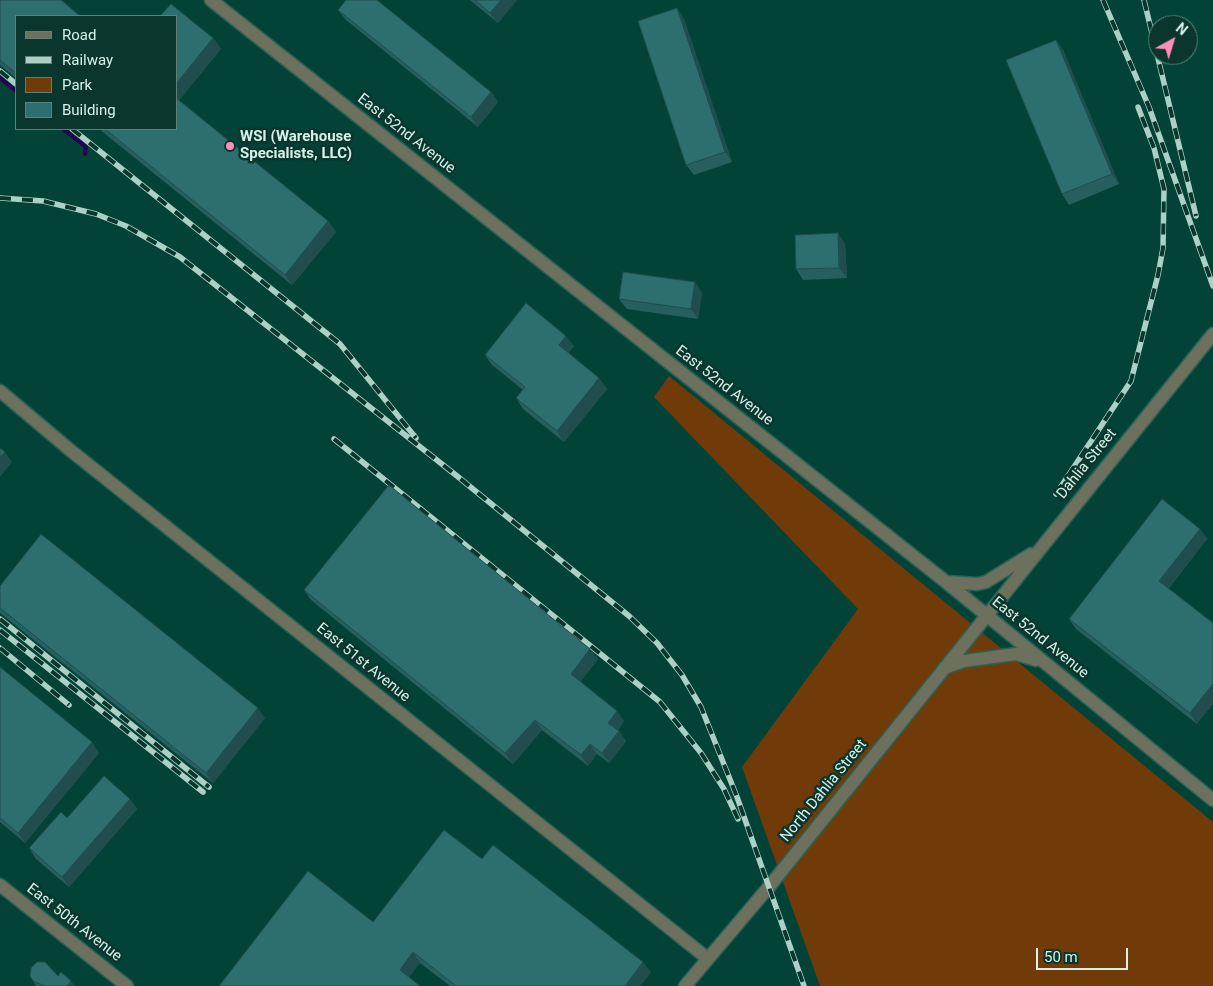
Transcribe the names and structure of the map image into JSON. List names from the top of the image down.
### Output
{
  "streets": {
    "street": [
      "East 52nd Avenue",
      "Dahlia Street",
      "East 51st Avenue",
      "North Dahlia Street",
      "East 50th Avenue"
    ]
  },
  "crossings": [
    ["East 52nd Avenue", "Dahlia Street"],
    ["East 52nd Avenue", "North Dahlia Street"],
    ["Dahlia Street", "North Dahlia Street"],
    ["East 51st Avenue", "North Dahlia Street"]
  ],
  "places": ["WSI (Warehouse Specialists, LLC)"],
  "legend": [
    "Road",
    "Railway",
    "Park",
    "Building"
  ],
  "scale_bar": "50 m",
  "north": "top right"
}
